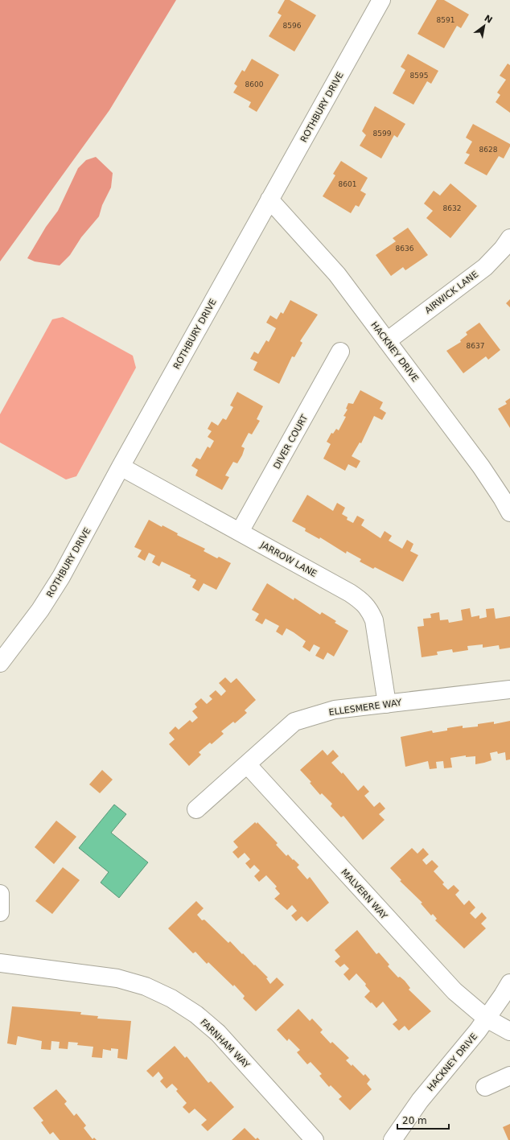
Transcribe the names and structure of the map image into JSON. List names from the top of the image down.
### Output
{
  "streets": {
    "street": [
      "ROTHBURY DRIVE",
      "AIRWICK LANE",
      "HACKNEY DRIVE",
      "DIVER COURT",
      "JARROW LANE",
      "ELLESMERE WAY",
      "MALVERN WAY",
      "FARNHAM WAY"
    ]
  },
  "crossings": [
    ["ROTHBURY DRIVE", "HACKNEY DRIVE"],
    ["ROTHBURY DRIVE", "JARROW LANE"],
    ["AIRWICK LANE", "HACKNEY DRIVE"],
    ["HACKNEY DRIVE", "MALVERN WAY"],
    ["DIVER COURT", "JARROW LANE"],
    ["JARROW LANE", "ELLESMERE WAY"],
    ["ELLESMERE WAY", "MALVERN WAY"]
  ],
  "house_numbers": [
    "8591",
    "8596",
    "8595",
    "8600",
    "8599",
    "8628",
    "8601",
    "8632",
    "8636",
    "8637"
  ],
  "scale_bar": "20 m",
  "north": "top right"
}
